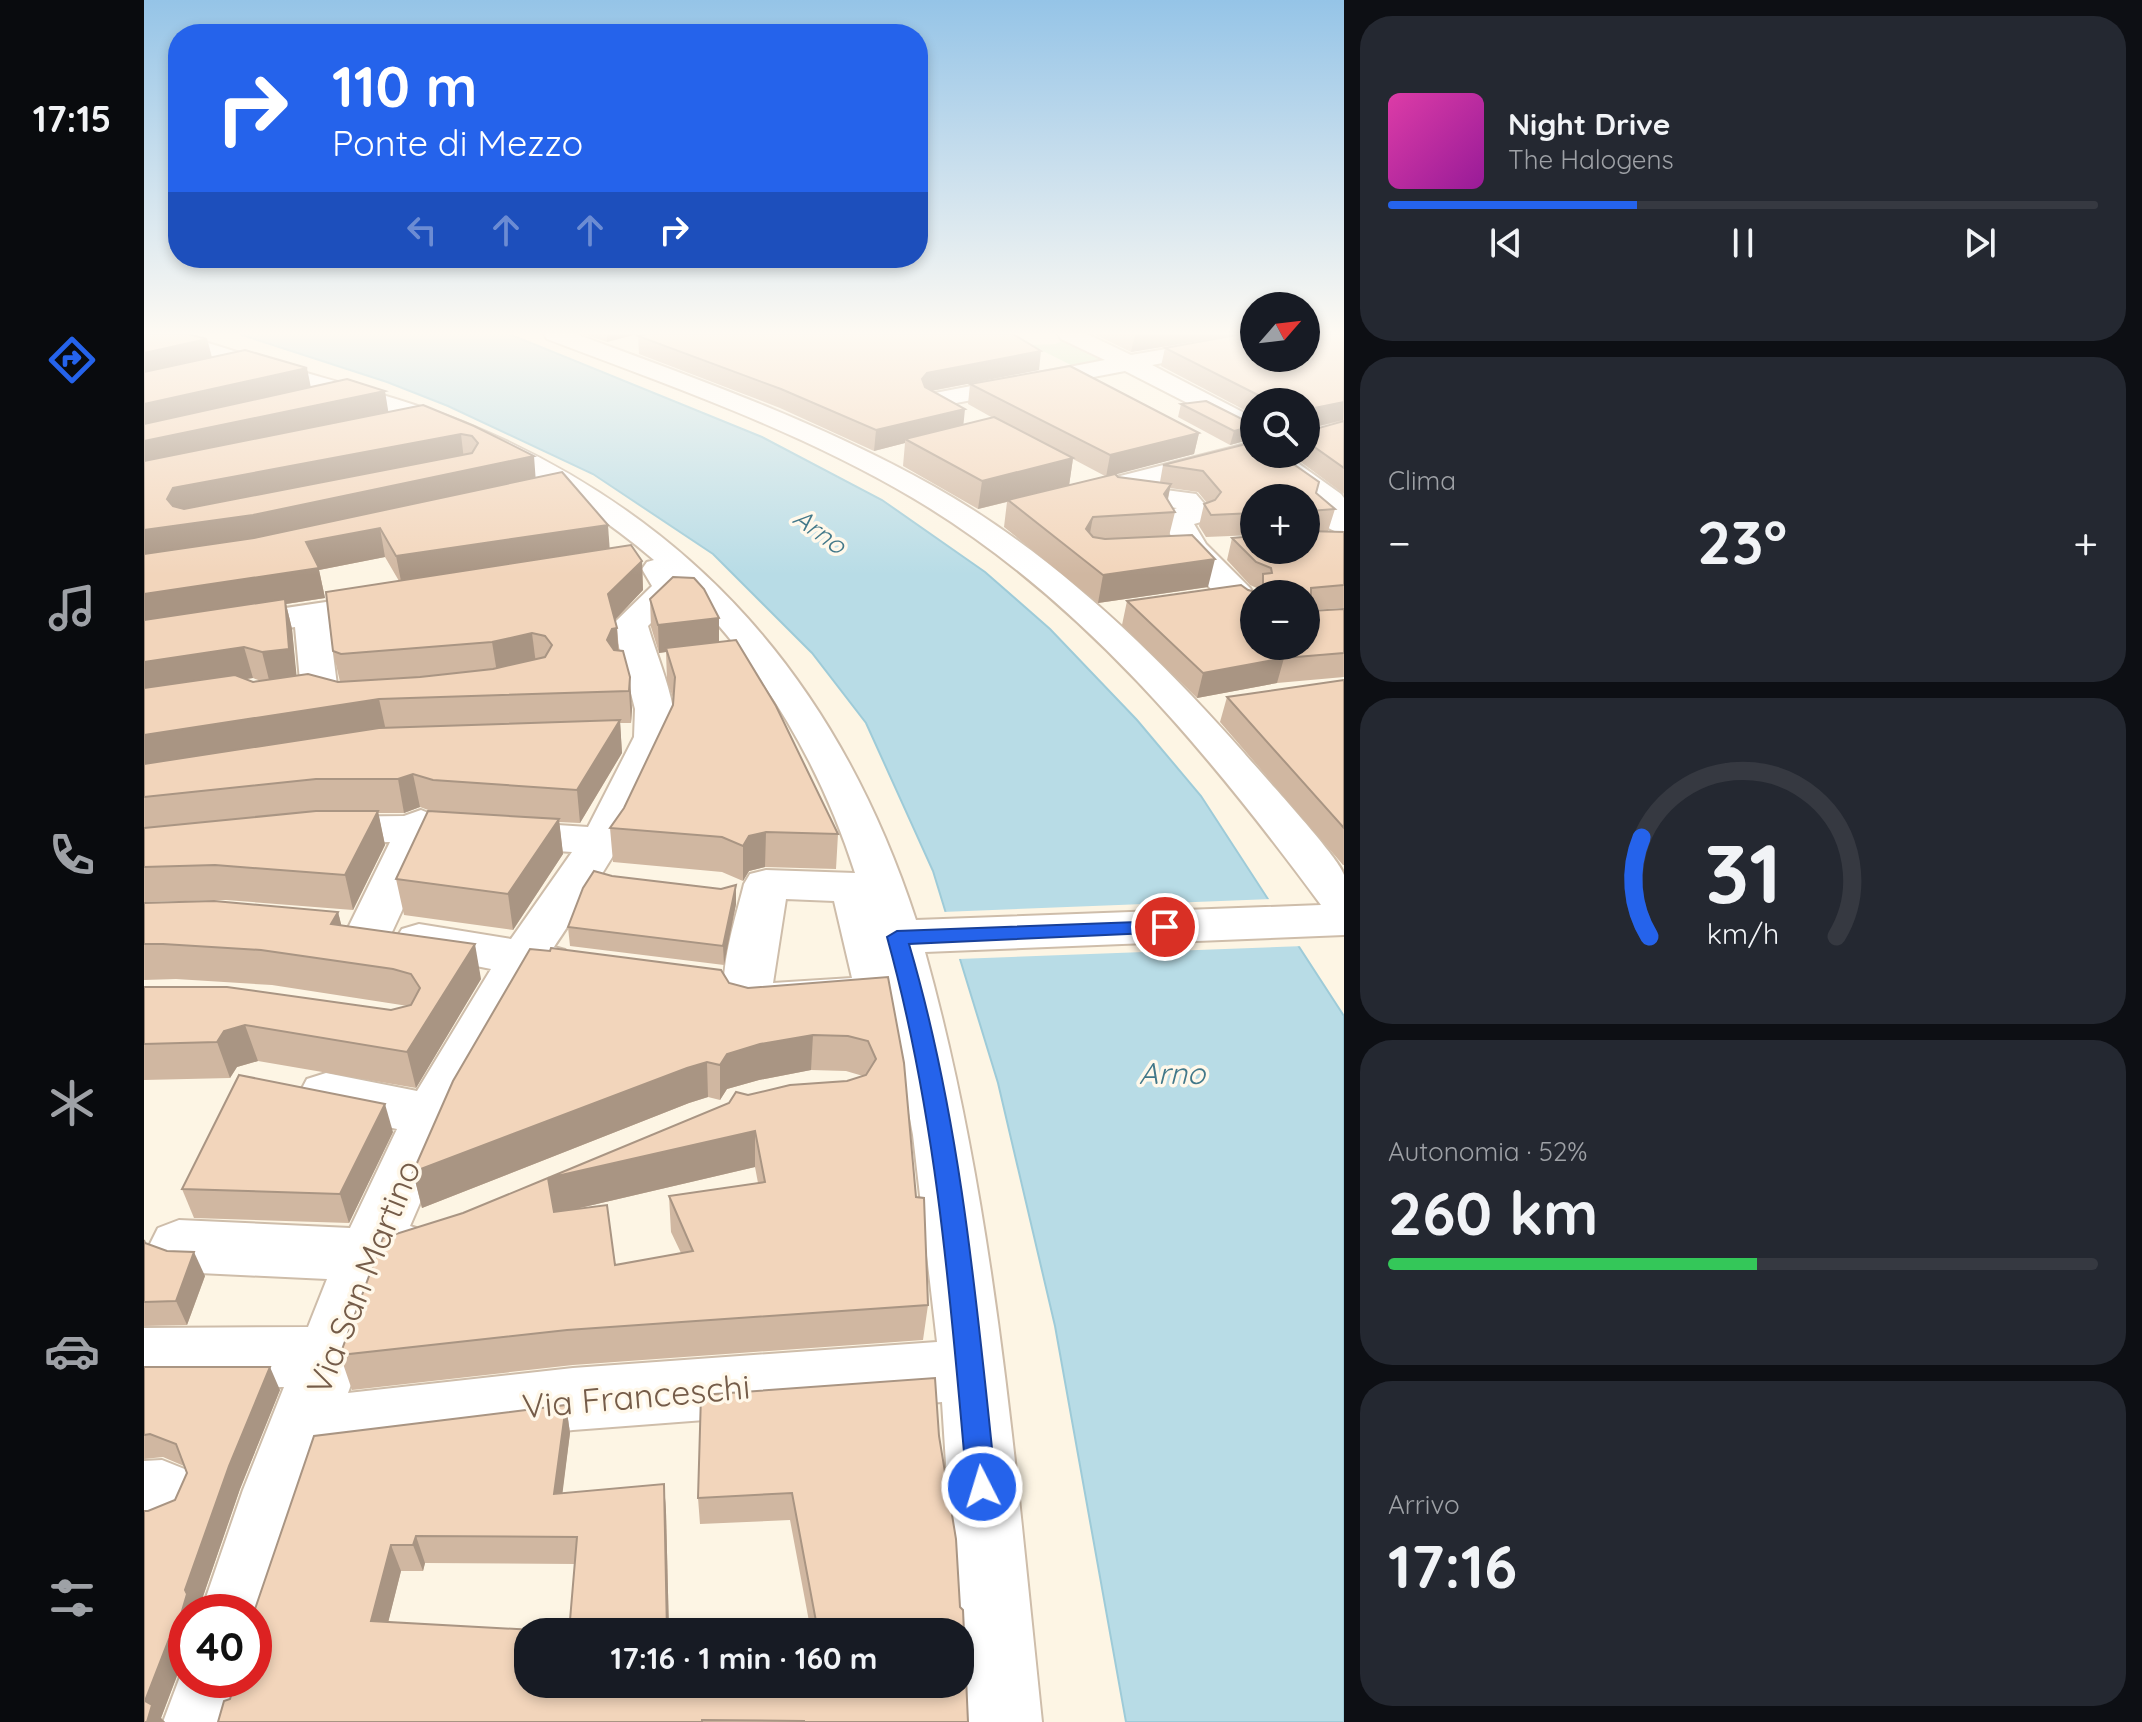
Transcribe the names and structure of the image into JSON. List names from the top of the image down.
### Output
{
  "streets": {
    "street": ["Via San Martino", "Via Franceschi"]
  },
  "crossings": [
    ["Via San Martino", "Via Franceschi"]
  ],
  "water": ["Arno"],
  "north": "top right",
  "page": {
    "tabs": "17:15",
    "turn": ["110 m", "Ponte di Mezzo"],
    "song": ["Night Drive", "The Halogens"],
    "map_buttons": ["+", "−"],
    "tile": [
      "Clima",
      ["Autonomia · 52%", "260 km"],
      ["Arrivo", "17:16"]
    ],
    "heat": ["−", "23°", "+"],
    "limit": "40",
    "trip": "17:16 · 1 min · 160 m",
    "gauge": ["31", "km/h"]
  }
}
